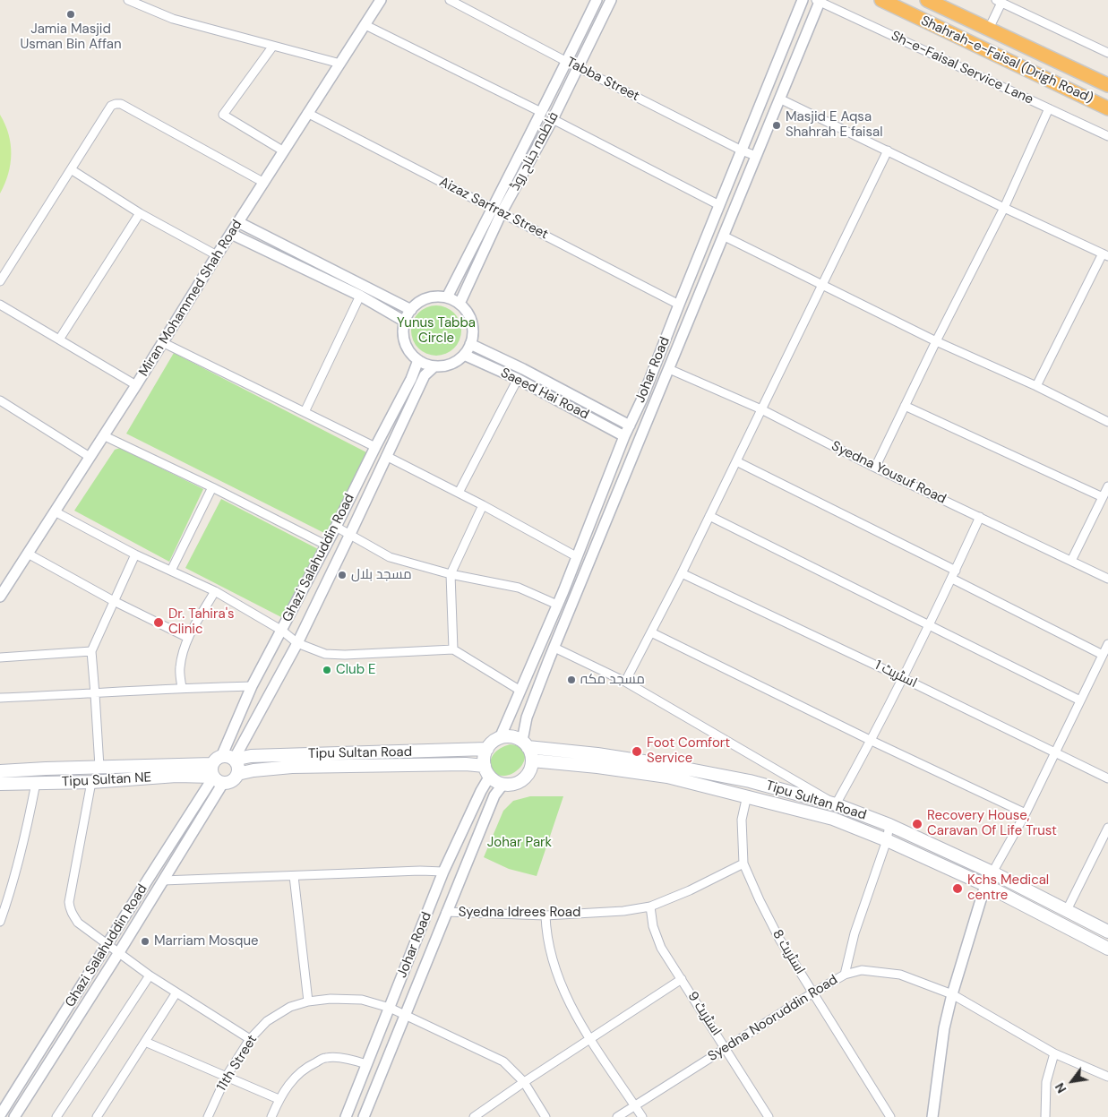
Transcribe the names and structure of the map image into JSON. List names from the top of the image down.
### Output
{
  "streets": {
    "highway": ["Shahrah-e-Faisal (Drigh Road)"],
    "main road": ["Tipu Sultan Road", "Tipu Sultan NE"],
    "street": [
      "Sh-e-Faisal Service Lane",
      "Tabba Street",
      "فاطمہ جناح روڈ",
      "Aizaz Sarfraz Street",
      "Miran Mohammed Shah Road",
      "Johar Road",
      "Saeed Hai Road",
      "Syedna Yousuf Road",
      "Ghazi Salahuddin Road",
      "اسٹریٹ 1",
      "Syedna Idrees Road",
      "اسٹریٹ 8",
      "اسٹریٹ 9",
      "Syedna Nooruddin Road",
      "11th Street"
    ]
  },
  "crossings": [
    ["Sh-e-Faisal Service Lane", "Johar Road"],
    ["Tabba Street", "فاطمہ جناح روڈ"],
    ["Tabba Street", "Johar Road"],
    ["فاطمہ جناح روڈ", "Aizaz Sarfraz Street"],
    ["فاطمہ جناح روڈ", "Saeed Hai Road"],
    ["فاطمہ جناح روڈ", "Ghazi Salahuddin Road"],
    ["Aizaz Sarfraz Street", "Miran Mohammed Shah Road"],
    ["Aizaz Sarfraz Street", "Johar Road"],
    ["Johar Road", "Saeed Hai Road"],
    ["Johar Road", "Syedna Yousuf Road"],
    ["Johar Road", "Tipu Sultan Road"],
    ["Johar Road", "Syedna Idrees Road"],
    ["Johar Road", "11th Street"],
    ["Saeed Hai Road", "Ghazi Salahuddin Road"],
    ["Ghazi Salahuddin Road", "Tipu Sultan Road"],
    ["Ghazi Salahuddin Road", "Tipu Sultan NE"],
    ["Tipu Sultan Road", "Tipu Sultan NE"],
    ["Tipu Sultan Road", "اسٹریٹ 8"],
    ["Syedna Idrees Road", "اسٹریٹ 8"],
    ["Syedna Idrees Road", "اسٹریٹ 9"],
    ["اسٹریٹ 8", "Syedna Nooruddin Road"],
    ["اسٹریٹ 9", "Syedna Nooruddin Road"]
  ],
  "parks": ["Yunus Tabba Circle", "Johar Park"],
  "places": [
    "Jamia Masjid Usman Bin Affan",
    "Masjid E Aqsa Shahrah E faisal",
    "مسجد بلال",
    "Dr. Tahira's Clinic",
    "Club E",
    "مسجد مکہ",
    "Foot Comfort Service",
    "Recovery House, Caravan Of Life Trust",
    "Kchs Medical centre",
    "Marriam Mosque"
  ],
  "north": "bottom left"
}
